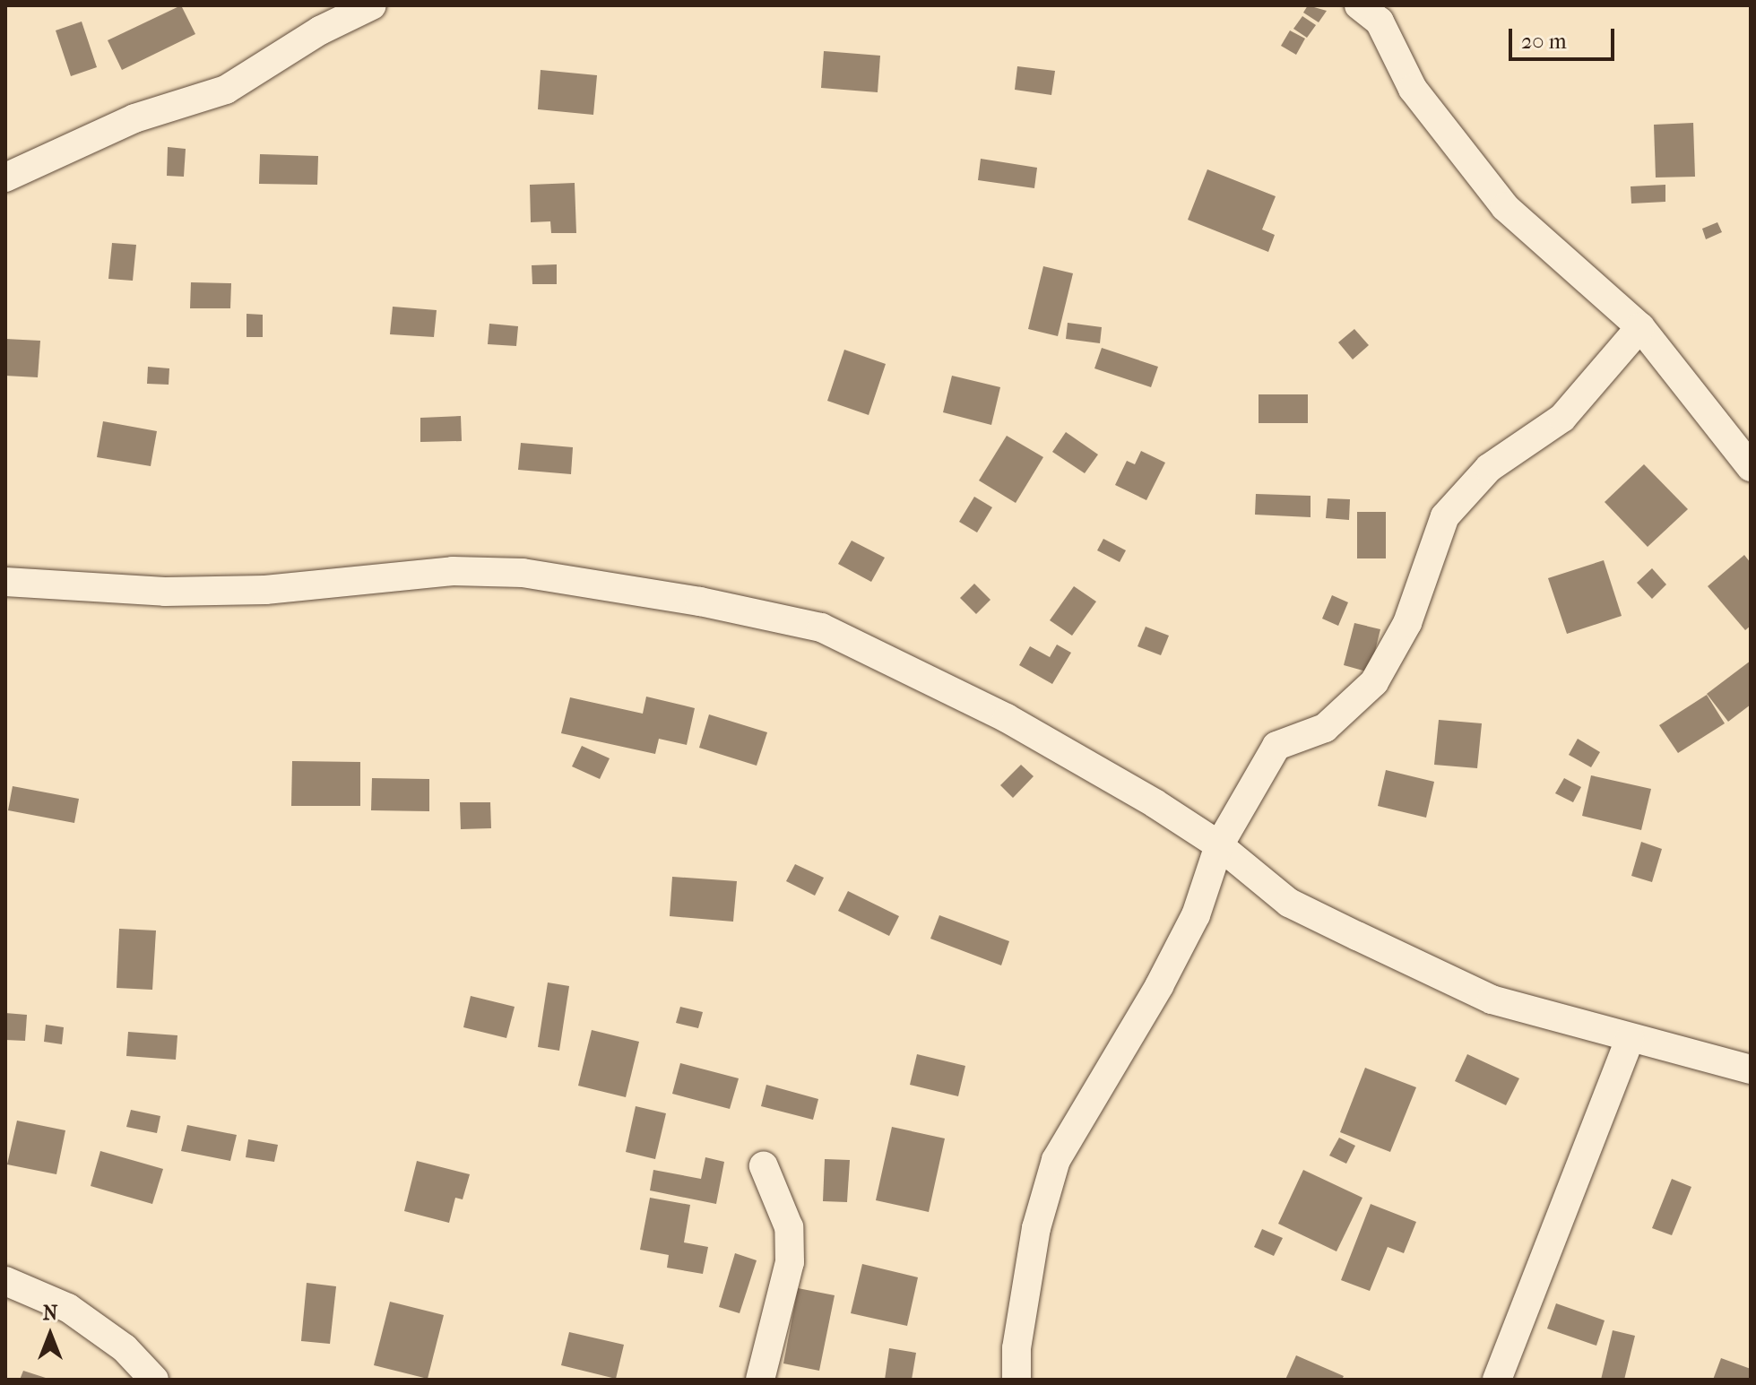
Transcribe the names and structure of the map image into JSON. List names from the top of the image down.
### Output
{
  "scale_bar": "20 m",
  "north": "top"
}
